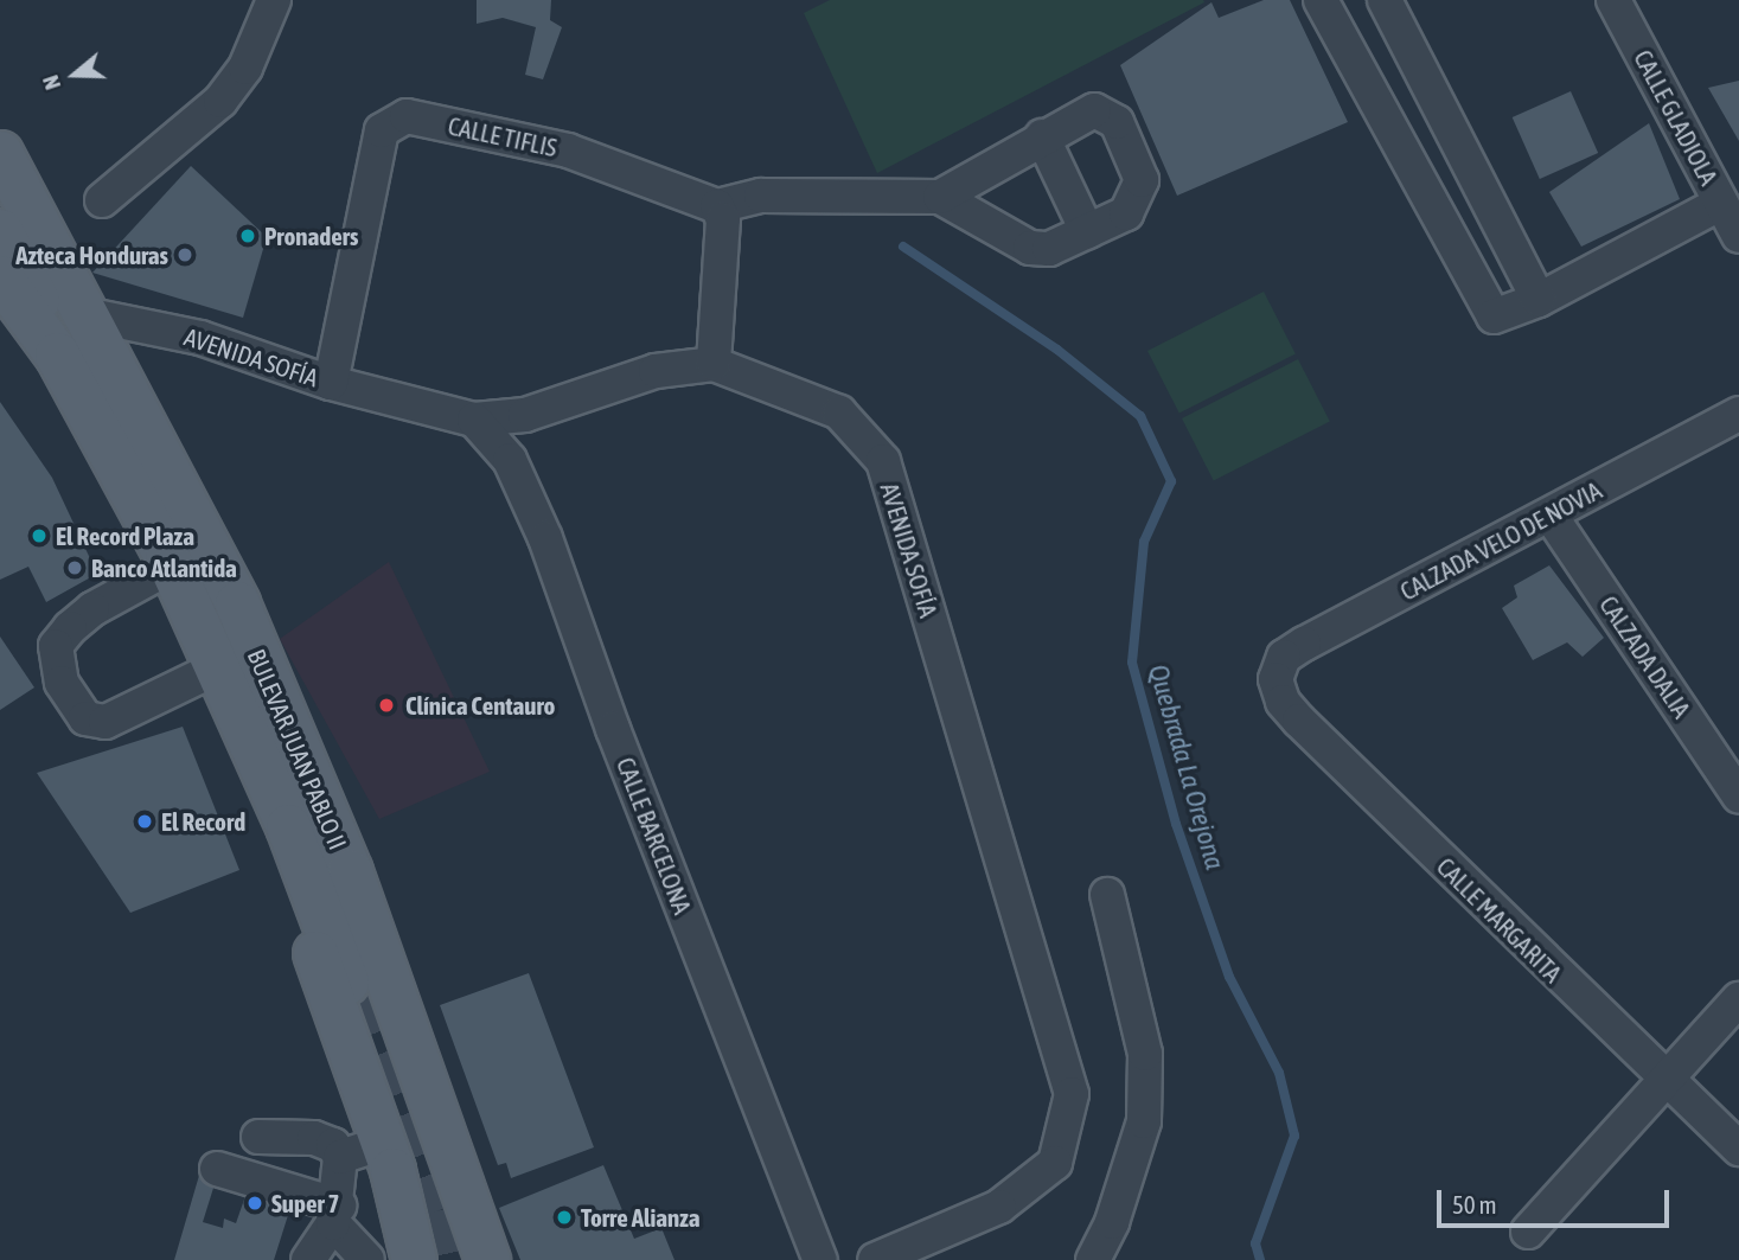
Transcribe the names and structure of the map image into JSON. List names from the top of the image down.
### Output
{
  "streets": {
    "main road": ["BULEVAR JUAN PABLO II"],
    "street": [
      "CALLE GLADIOLA",
      "CALLE TIFLIS",
      "AVENIDA SOFÍA",
      "CALZADA VELO DE NOVIA",
      "CALZADA DALIA",
      "CALLE BARCELONA",
      "CALLE MARGARITA"
    ]
  },
  "crossings": [
    ["CALLE TIFLIS", "AVENIDA SOFÍA"],
    ["AVENIDA SOFÍA", "BULEVAR JUAN PABLO II"],
    ["AVENIDA SOFÍA", "CALLE BARCELONA"],
    ["CALZADA VELO DE NOVIA", "CALZADA DALIA"],
    ["CALZADA VELO DE NOVIA", "CALLE MARGARITA"]
  ],
  "water": ["Quebrada La Orejona"],
  "places": [
    "Pronaders",
    "Azteca Honduras",
    "El Record Plaza",
    "Banco Atlantida",
    "Clínica Centauro",
    "El Record",
    "Super 7",
    "Torre Alianza"
  ],
  "scale_bar": "50 m",
  "north": "left"
}
